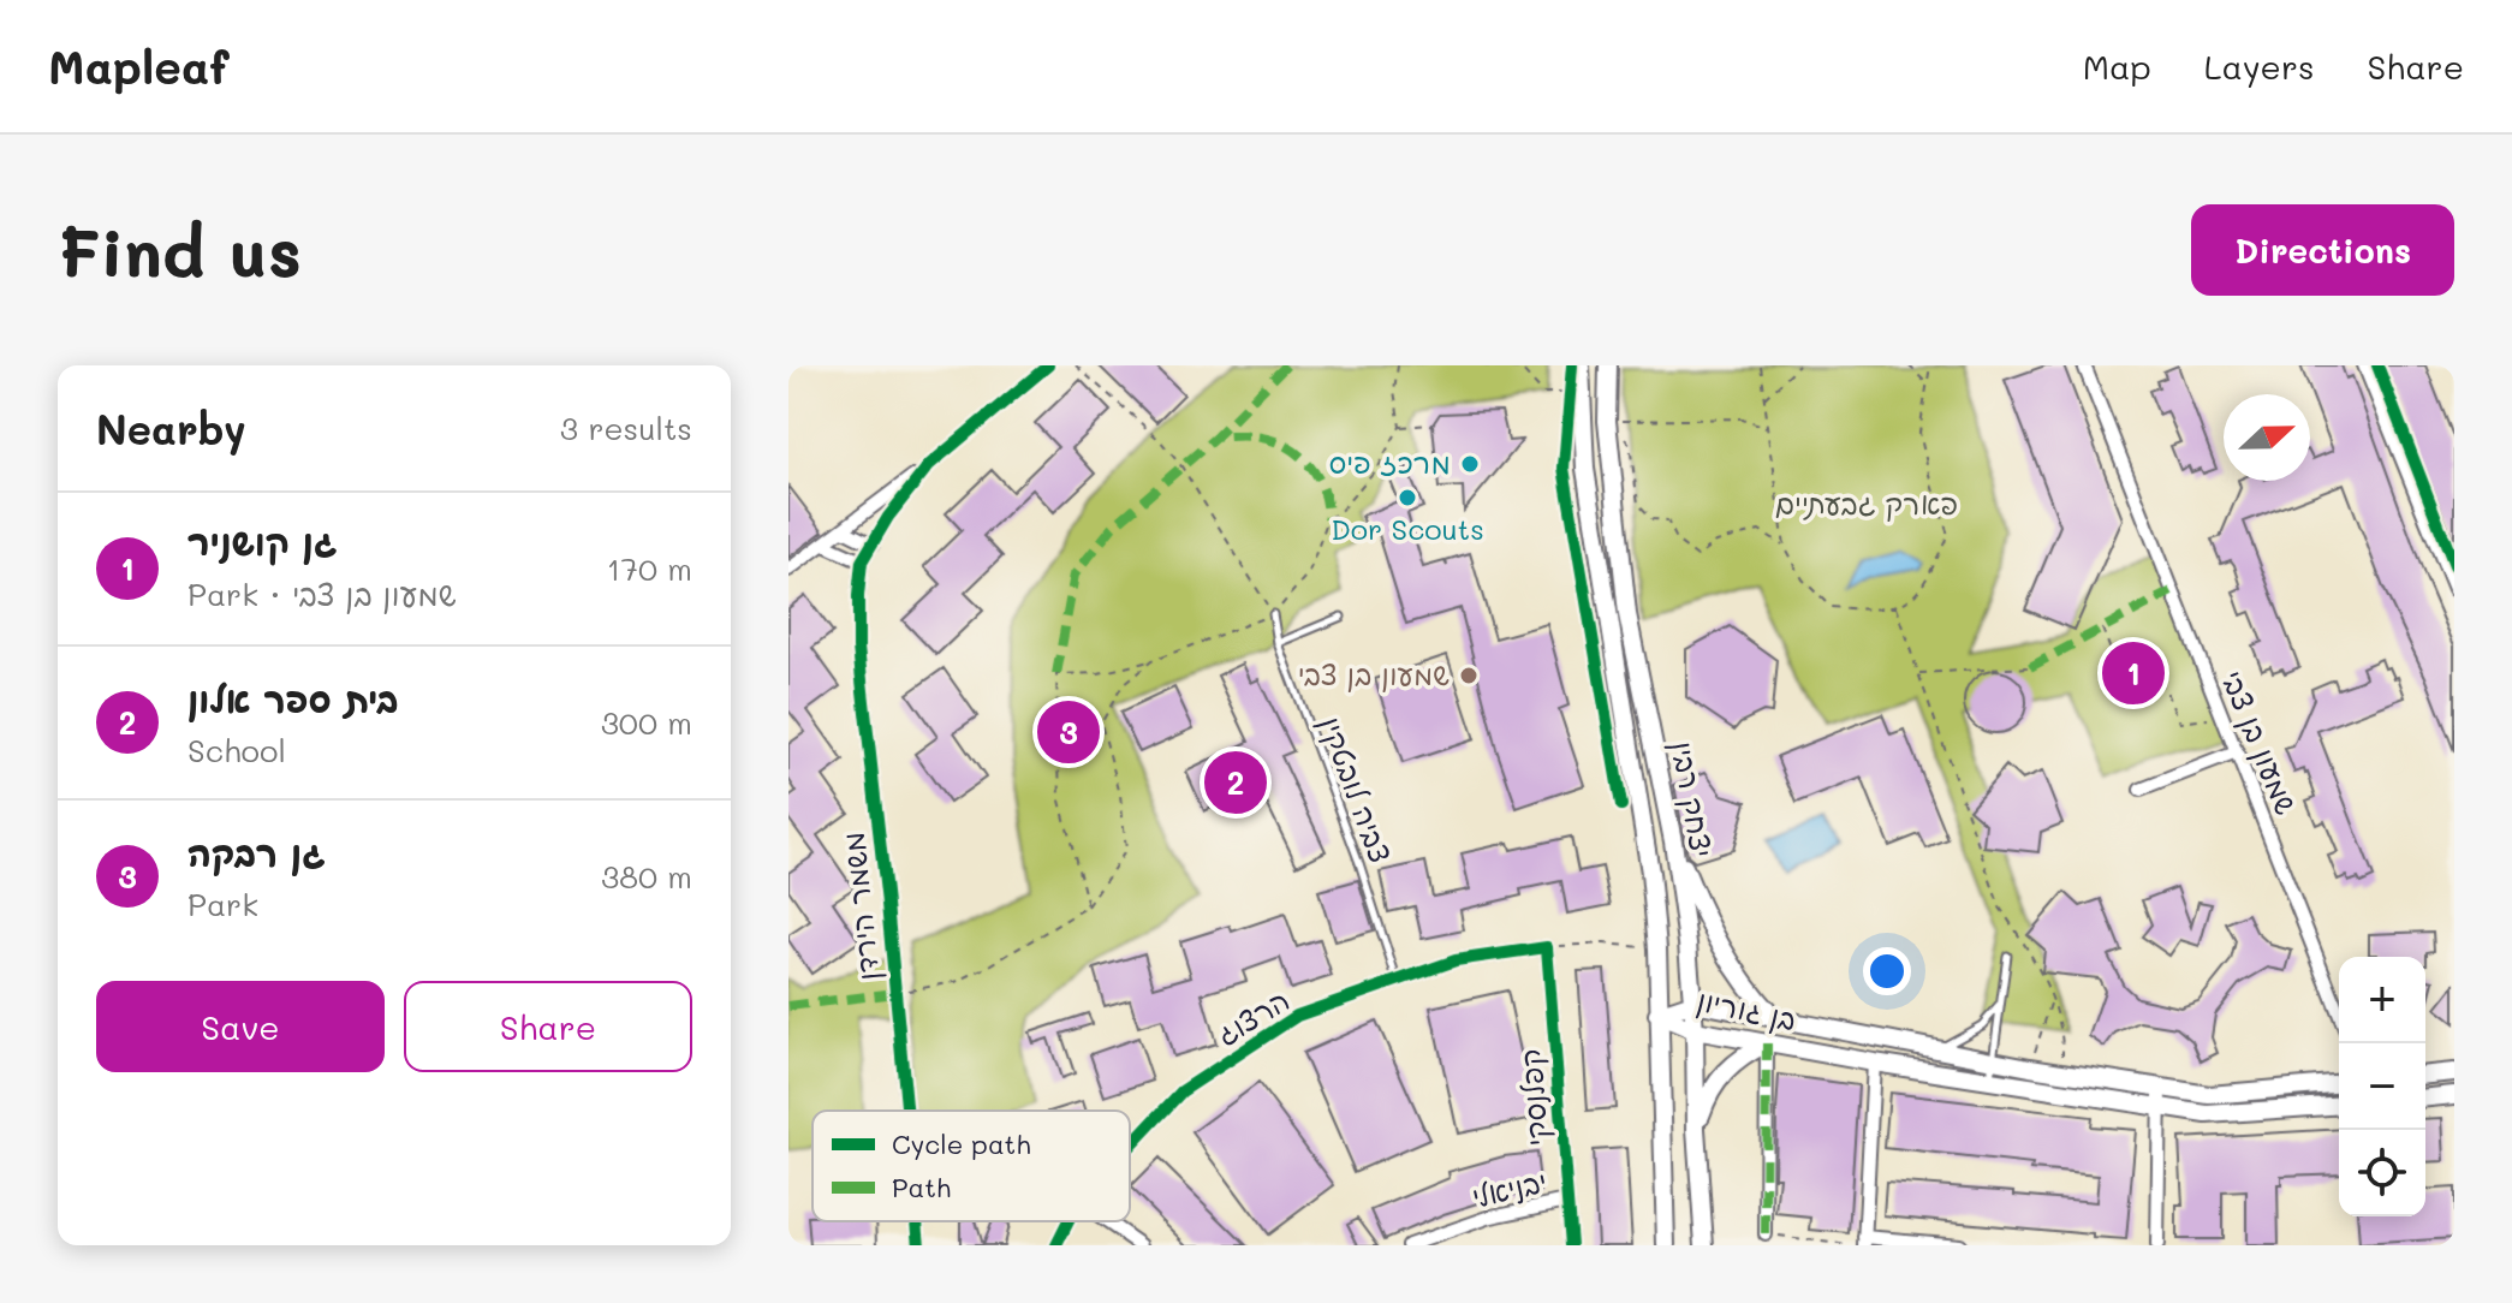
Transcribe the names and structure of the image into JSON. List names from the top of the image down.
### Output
{
  "streets": {
    "main road": ["יצחק רבין", "בן גוריון"],
    "street": [
      "שמעון בן צבי",
      "משמר הירדן",
      "הרצוג",
      "קפלנסקי",
      "יבניאלי"
    ],
    "lane": ["צביה לובטקין"]
  },
  "crossings": [
    ["צביה לובטקין", "הרצוג"],
    ["יצחק רבין", "בן גוריון"],
    ["הרצוג", "קפלנסקי"],
    ["קפלנסקי", "יבניאלי"]
  ],
  "parks": ["פארק גבעתיים"],
  "places": ["מרכז פיס", "Dor Scouts", "שמעון בן צבי"],
  "legend": ["Cycle path", "Path"],
  "north": "right",
  "page": {
    "header": "Mapleaf",
    "nav": ["Map", "Layers", "Share"],
    "buttons": [
      "Directions",
      ["Save", "Share"]
    ],
    "title": "Find us",
    "heading": ["Nearby", "3 results"],
    "list": [
      {
        "mark": "1",
        "name": "גן קושניר",
        "note": "Park · שמעון בן צבי",
        "value": "170 m"
      },
      {
        "mark": "2",
        "name": "בית ספר אלון",
        "note": "School",
        "value": "300 m"
      },
      {
        "mark": "3",
        "name": "גן רבקה",
        "note": "Park",
        "value": "380 m"
      }
    ],
    "pins": ["1", "3", "2"],
    "map_buttons": ["+", "−"]
  }
}
